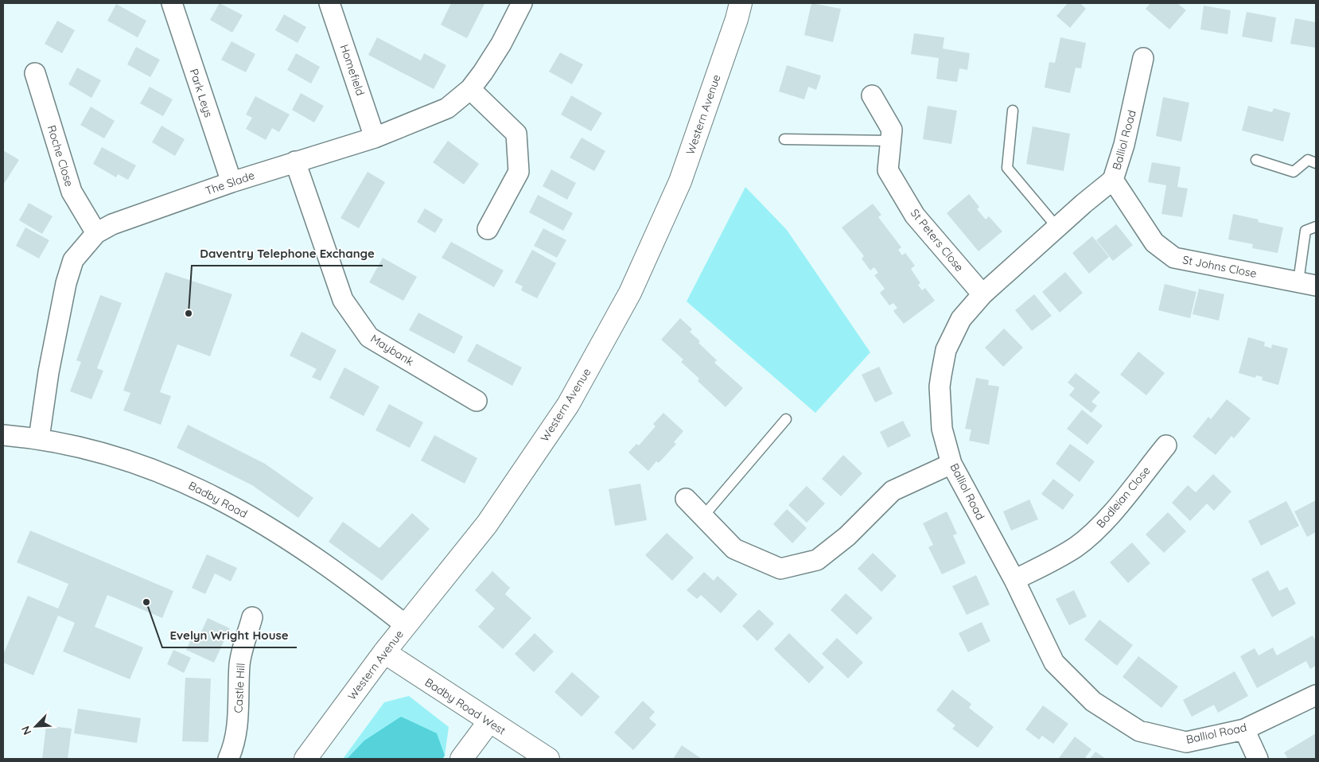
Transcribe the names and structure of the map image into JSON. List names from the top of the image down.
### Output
{
  "streets": {
    "street": [
      "Homefield",
      "Park Leys",
      "Western Avenue",
      "Balliol Road",
      "Roche Close",
      "The Slade",
      "St Peters Close",
      "St Johns Close",
      "Maybank",
      "Bodleian Close",
      "Badby Road",
      "Castle Hill",
      "Badby Road West"
    ]
  },
  "crossings": [
    ["Homefield", "The Slade"],
    ["Park Leys", "The Slade"],
    ["Western Avenue", "Badby Road"],
    ["Western Avenue", "Badby Road West"],
    ["Balliol Road", "St Peters Close"],
    ["Balliol Road", "St Johns Close"],
    ["Balliol Road", "Bodleian Close"],
    ["Roche Close", "The Slade"],
    ["The Slade", "Maybank"],
    ["The Slade", "Badby Road"]
  ],
  "places": ["Daventry Telephone Exchange", "Evelyn Wright House"],
  "north": "bottom left"
}
